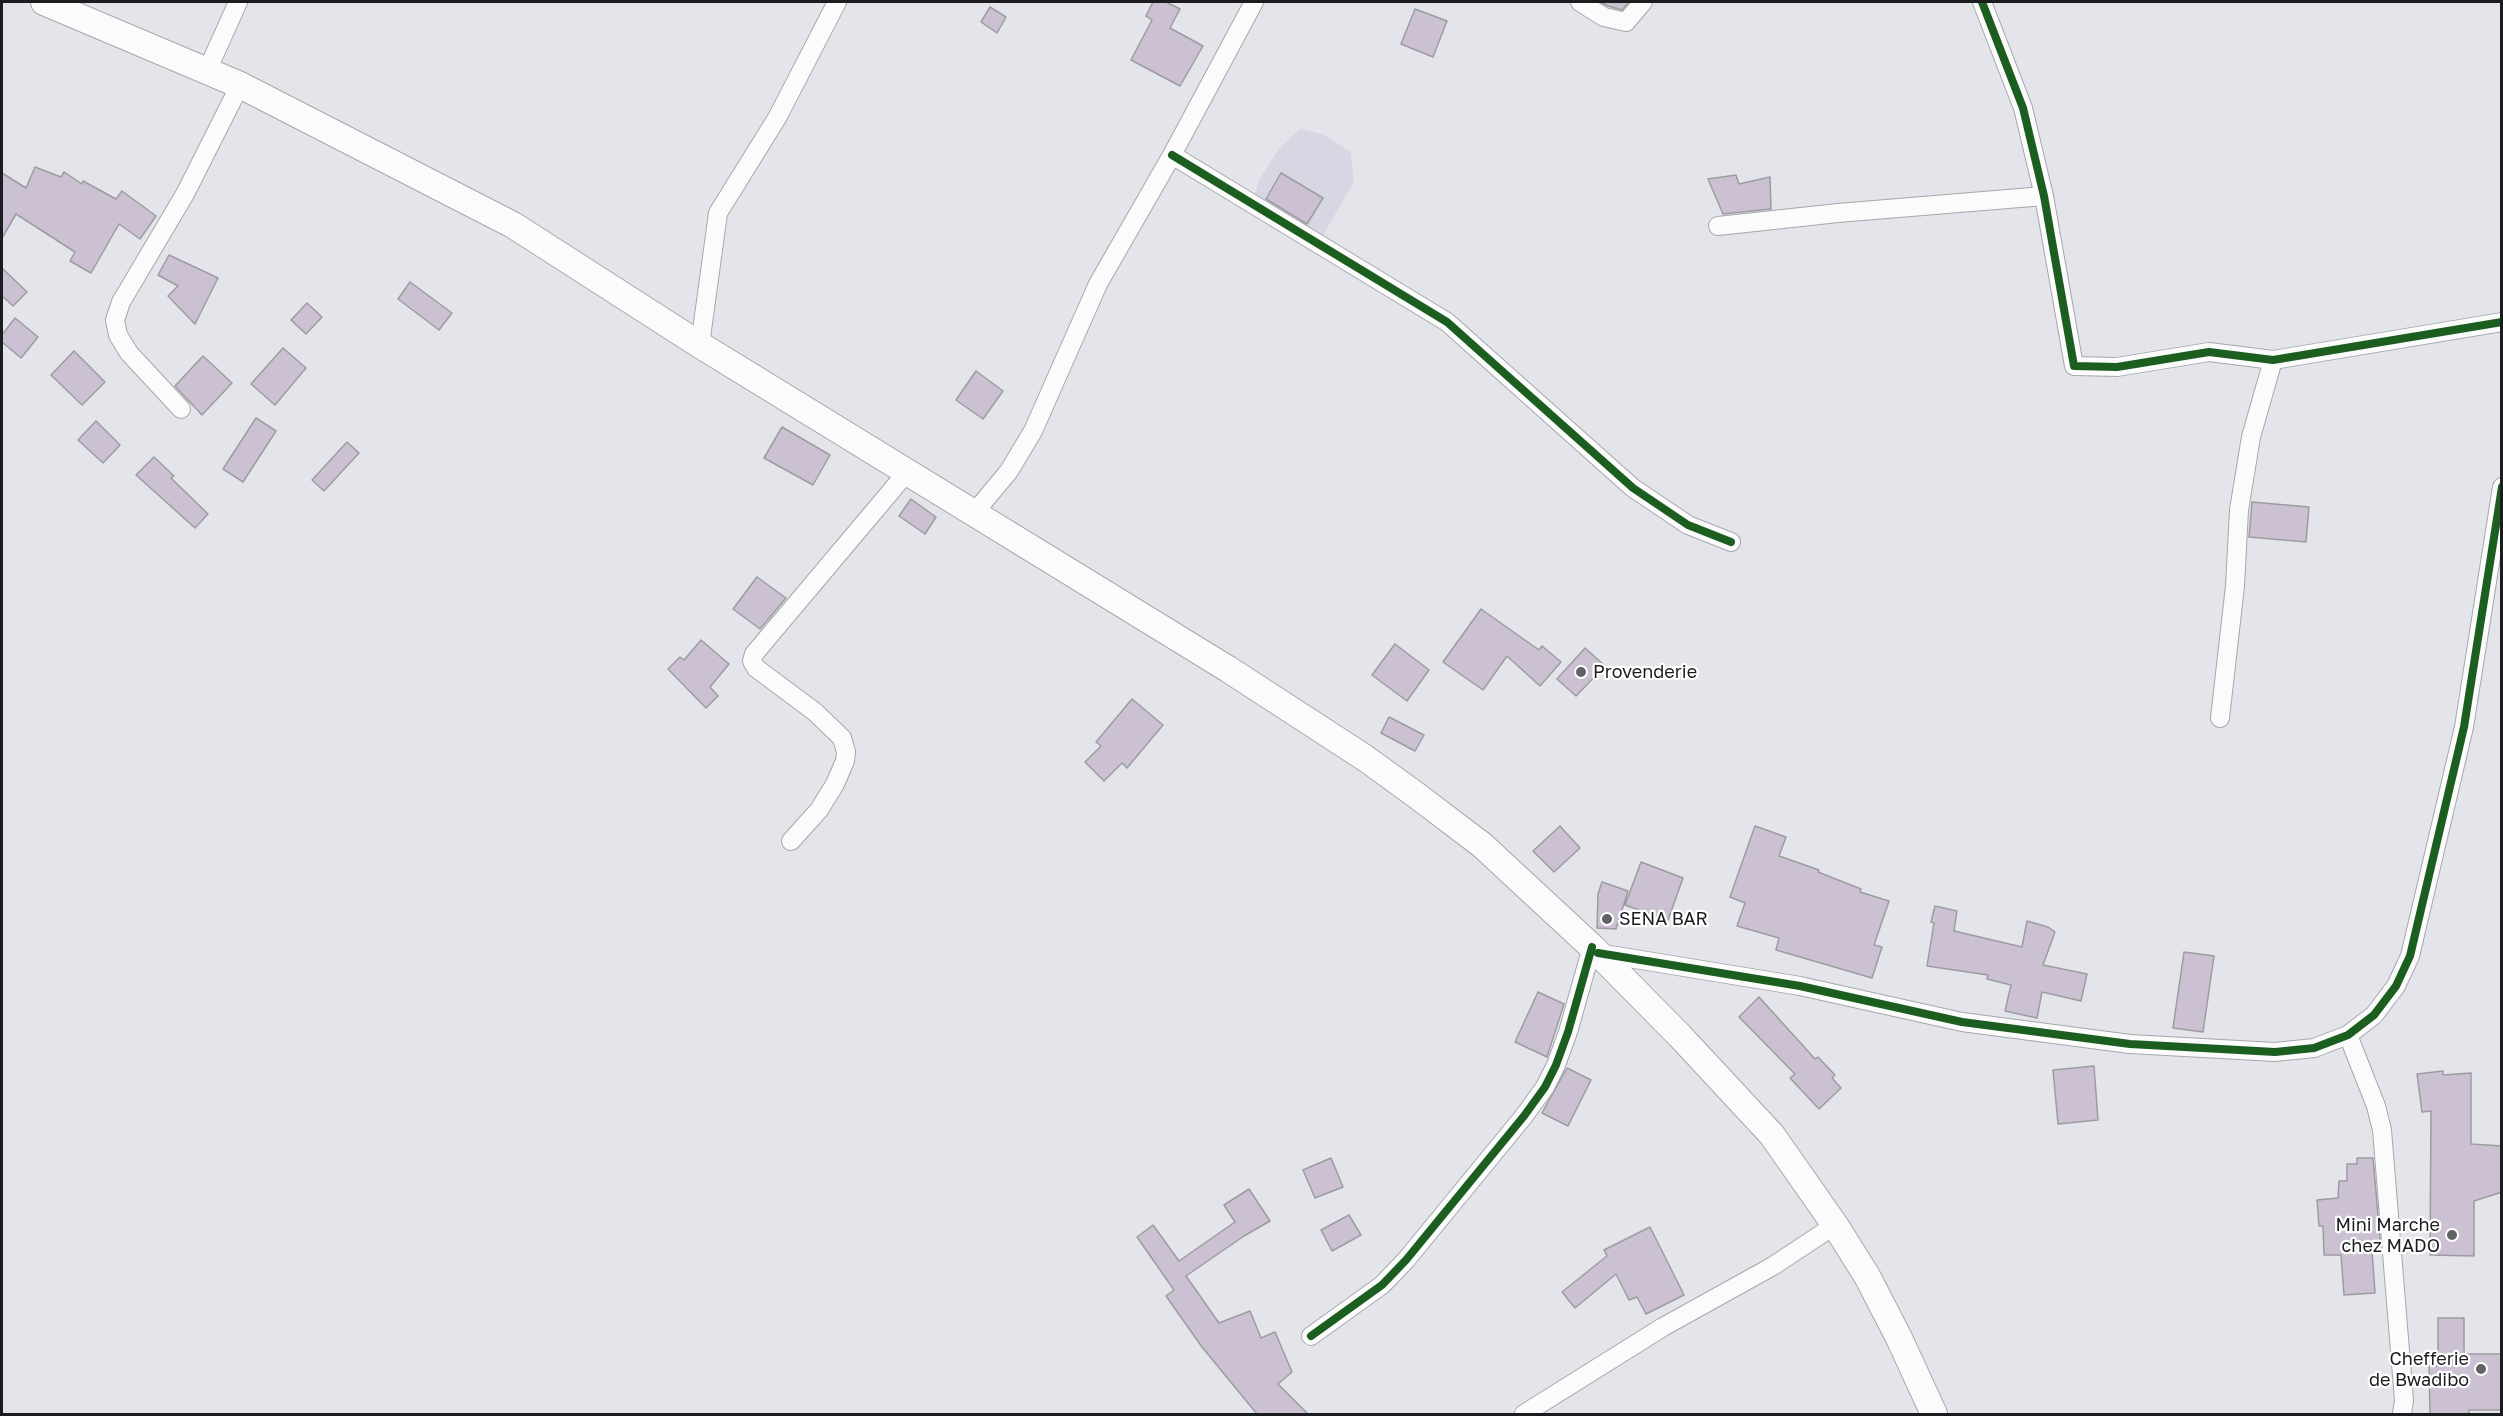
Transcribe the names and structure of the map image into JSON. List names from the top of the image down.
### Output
{
  "places": [
    "Provenderie",
    "SENA BAR",
    "Mini Marche chez MADO",
    "Chefferie de Bwadibo"
  ]
}
